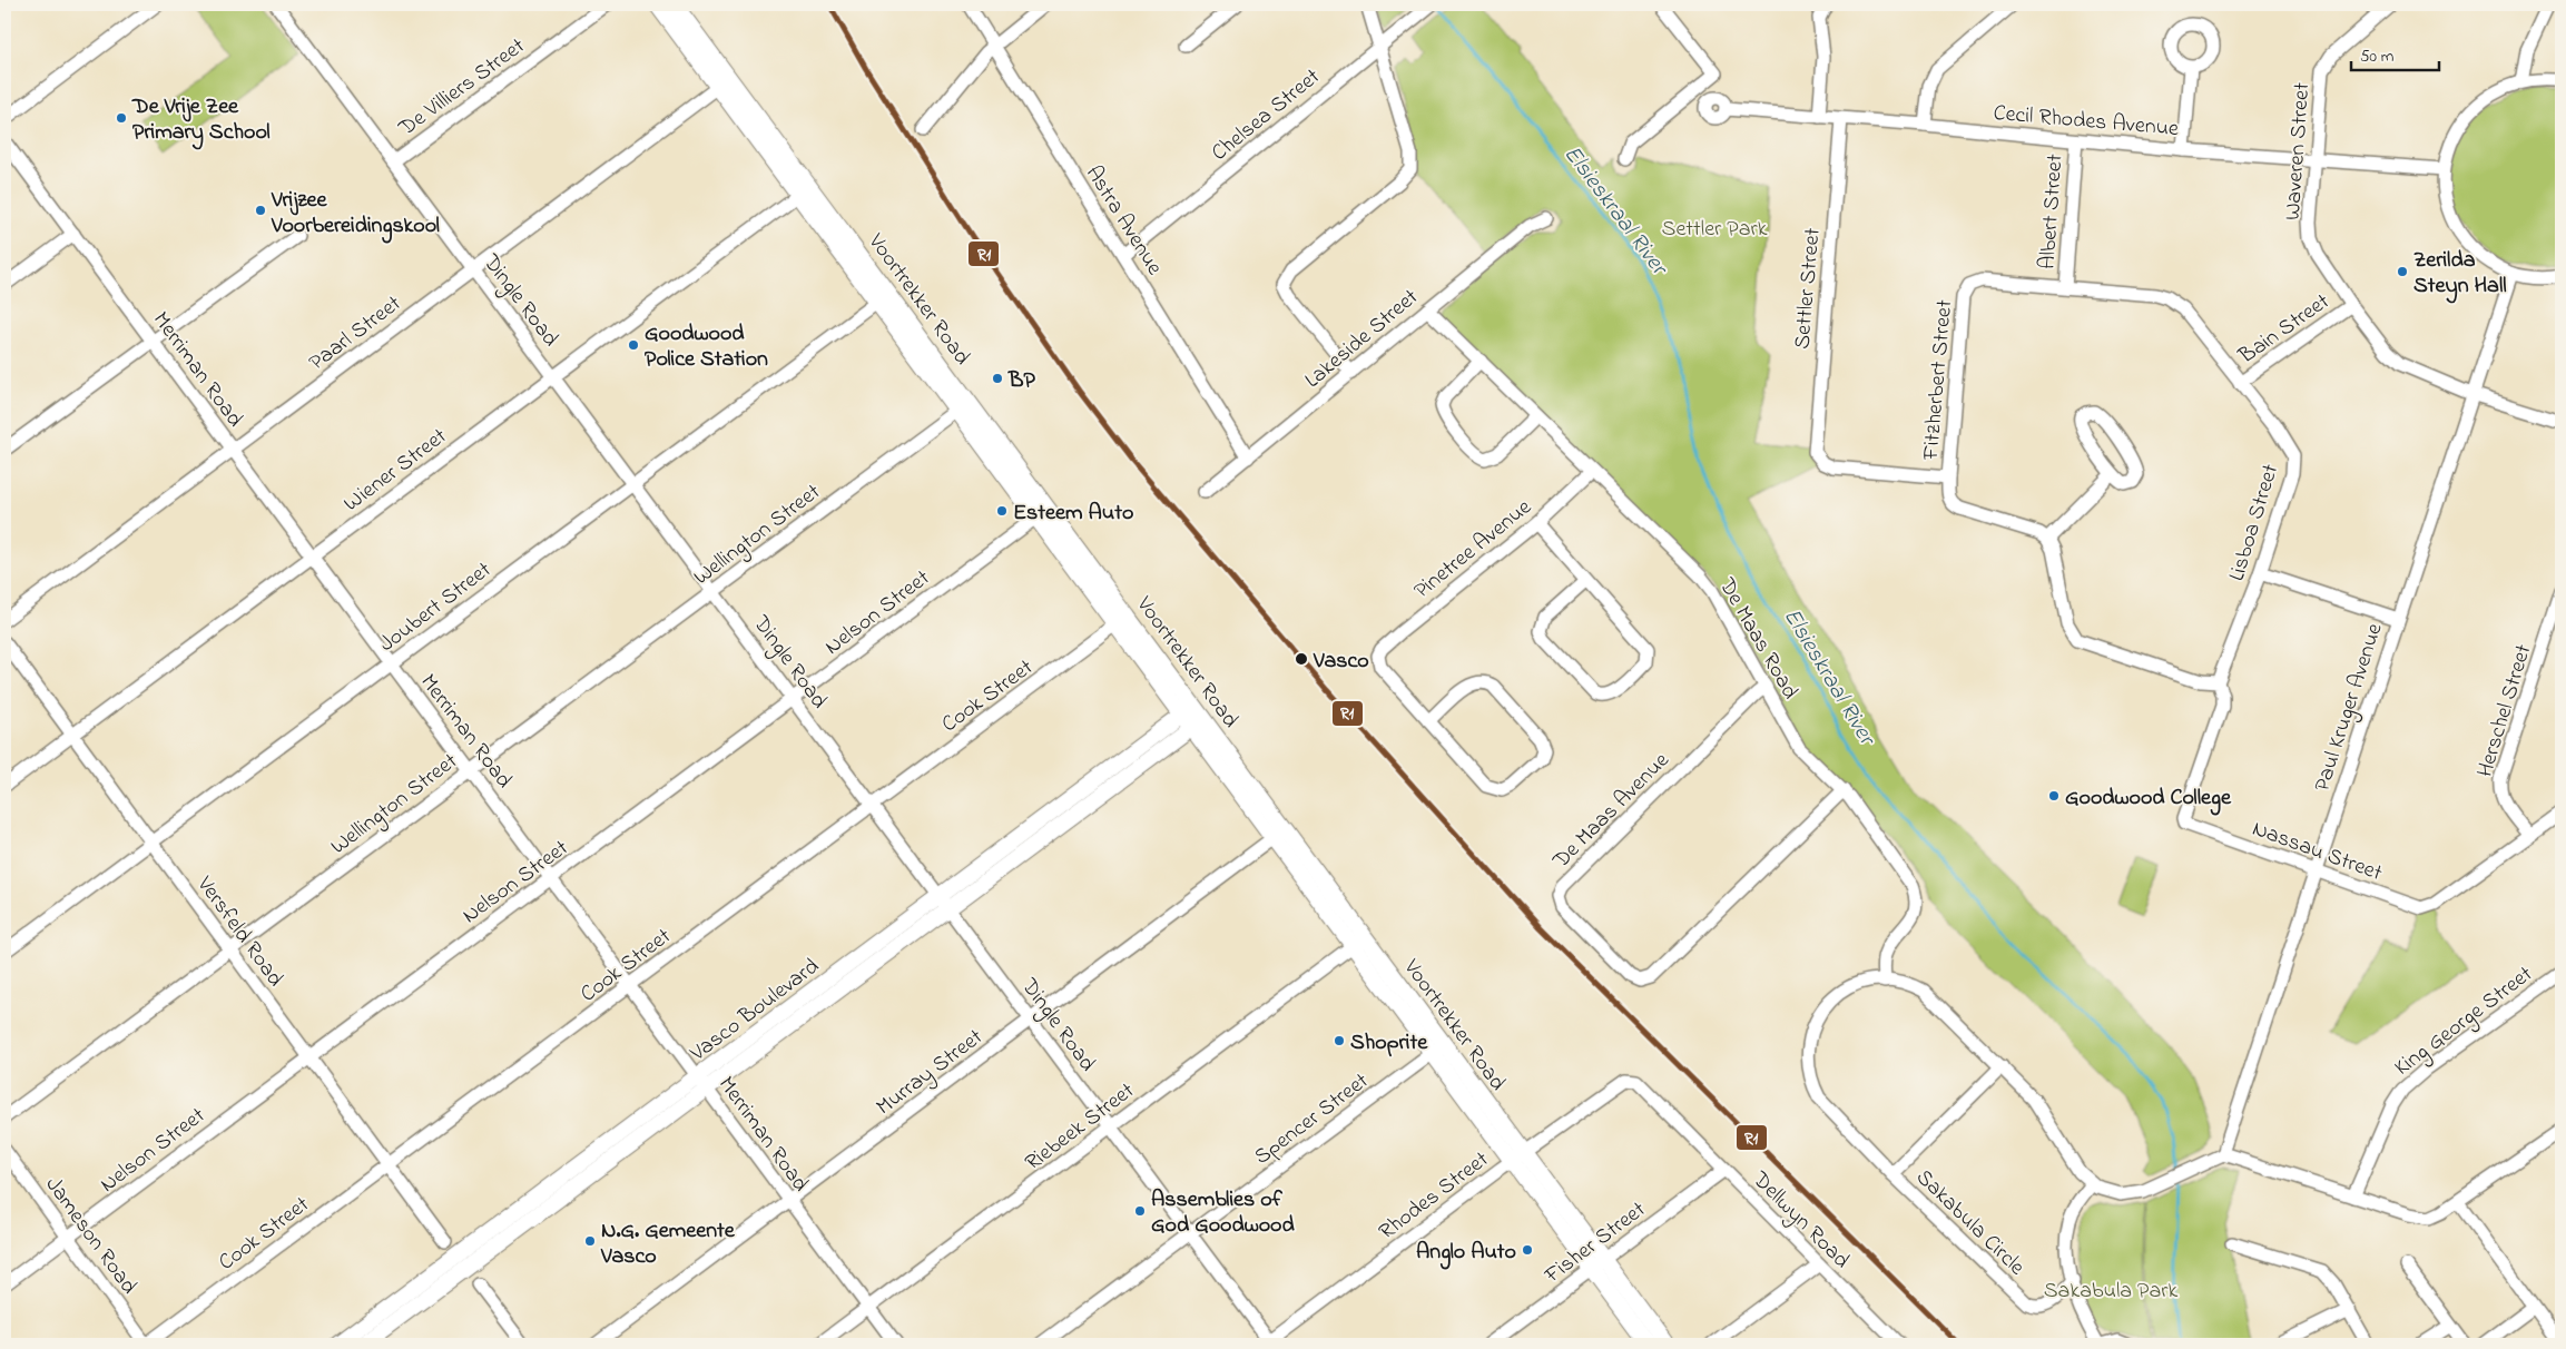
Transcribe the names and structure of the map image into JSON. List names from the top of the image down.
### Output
{
  "streets": {
    "main road": ["Voortrekker Road", "Vasco Boulevard"],
    "street": [
      "De Villiers Street",
      "Chelsea Street",
      "Cecil Rhodes Avenue",
      "Waveren Street",
      "Albert Street",
      "Astra Avenue",
      "Settler Street",
      "Dingle Road",
      "Bain Street",
      "Paarl Street",
      "Lakeside Street",
      "Merriman Road",
      "Fitzherbert Street",
      "Wiener Street",
      "Lisboa Street",
      "Wellington Street",
      "Pinetree Avenue",
      "Joubert Street",
      "Nelson Street",
      "De Maas Road",
      "Cook Street",
      "Paul Kruger Avenue",
      "Herschel Street",
      "De Maas Avenue",
      "Nassau Street",
      "Versfeld Road",
      "King George Street",
      "Murray Street",
      "Spencer Street",
      "Riebeek Street",
      "Rhodes Street",
      "Dellwyn Road",
      "Sakabula Circle",
      "Jameson Road",
      "Fisher Street"
    ]
  },
  "crossings": [
    ["De Villiers Street", "Dingle Road"],
    ["Chelsea Street", "Astra Avenue"],
    ["Cecil Rhodes Avenue", "Waveren Street"],
    ["Cecil Rhodes Avenue", "Albert Street"],
    ["Cecil Rhodes Avenue", "Settler Street"],
    ["Waveren Street", "Bain Street"],
    ["Waveren Street", "Paul Kruger Avenue"],
    ["Albert Street", "Fitzherbert Street"],
    ["Albert Street", "Lisboa Street"],
    ["Astra Avenue", "Lakeside Street"],
    ["Settler Street", "Fitzherbert Street"],
    ["Voortrekker Road", "Paarl Street"],
    ["Voortrekker Road", "Wiener Street"],
    ["Voortrekker Road", "Wellington Street"],
    ["Voortrekker Road", "Joubert Street"],
    ["Voortrekker Road", "Nelson Street"],
    ["Voortrekker Road", "Cook Street"],
    ["Voortrekker Road", "Vasco Boulevard"],
    ["Voortrekker Road", "Murray Street"],
    ["Voortrekker Road", "Spencer Street"],
    ["Voortrekker Road", "Riebeek Street"],
    ["Voortrekker Road", "Rhodes Street"],
    ["Voortrekker Road", "Fisher Street"],
    ["Dingle Road", "Paarl Street"],
    ["Dingle Road", "Wiener Street"],
    ["Dingle Road", "Wellington Street"],
    ["Dingle Road", "Joubert Street"],
    ["Dingle Road", "Nelson Street"],
    ["Dingle Road", "Cook Street"],
    ["Dingle Road", "Vasco Boulevard"],
    ["Dingle Road", "Murray Street"],
    ["Dingle Road", "Spencer Street"],
    ["Dingle Road", "Riebeek Street"],
    ["Dingle Road", "Rhodes Street"],
    ["Bain Street", "Lisboa Street"],
    ["Paarl Street", "Merriman Road"],
    ["Lakeside Street", "De Maas Road"],
    ["Merriman Road", "Wiener Street"],
    ["Merriman Road", "Wellington Street"],
    ["Merriman Road", "Joubert Street"],
    ["Merriman Road", "Nelson Street"],
    ["Merriman Road", "Cook Street"],
    ["Merriman Road", "Vasco Boulevard"],
    ["Merriman Road", "Murray Street"],
    ["Merriman Road", "Riebeek Street"],
    ["Fitzherbert Street", "Lisboa Street"],
    ["Wiener Street", "Versfeld Road"],
    ["Lisboa Street", "Nassau Street"],
    ["Wellington Street", "Versfeld Road"],
    ["Pinetree Avenue", "De Maas Road"],
    ["Joubert Street", "Versfeld Road"],
    ["Nelson Street", "Versfeld Road"],
    ["Nelson Street", "Jameson Road"],
    ["De Maas Road", "De Maas Avenue"],
    ["De Maas Road", "Sakabula Circle"],
    ["Cook Street", "Versfeld Road"],
    ["Cook Street", "Jameson Road"],
    ["Paul Kruger Avenue", "Nassau Street"],
    ["Herschel Street", "Nassau Street"],
    ["Rhodes Street", "Dellwyn Road"],
    ["Dellwyn Road", "Fisher Street"]
  ],
  "water": ["Elsieskraal River"],
  "parks": ["Settler Park", "Sakabula Park"],
  "places": [
    "De Vrije Zee Primary School",
    "Vrijzee Voorbereidingskool",
    "Zerilda Steyn Hall",
    "Goodwood Police Station",
    "BP",
    "Esteem Auto",
    "Vasco",
    "Goodwood College",
    "Shoprite",
    "Assemblies of God Goodwood",
    "N.G. Gemeente Vasco",
    "Anglo Auto"
  ],
  "lines": ["transit line R1"],
  "scale_bar": "50 m"
}
